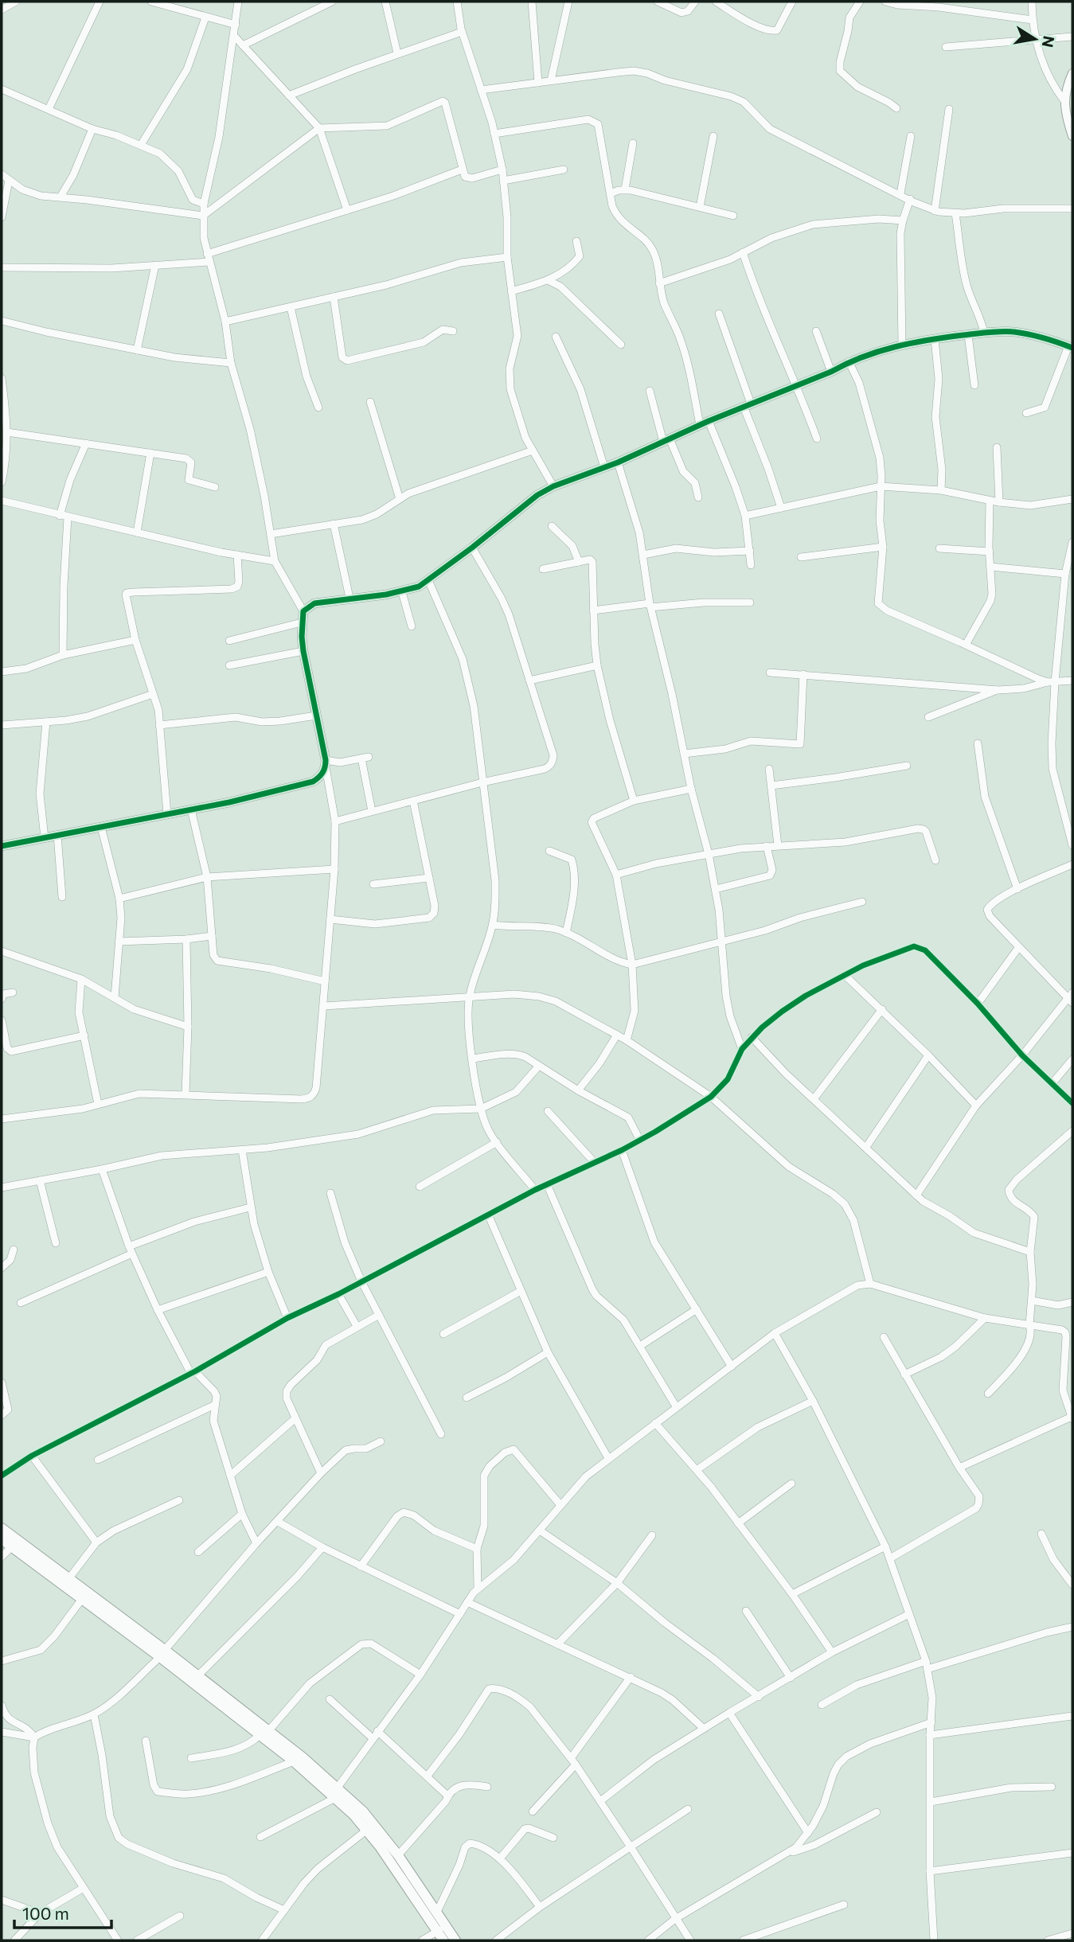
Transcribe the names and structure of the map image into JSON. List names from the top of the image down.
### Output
{
  "scale_bar": "100 m",
  "north": "right"
}
